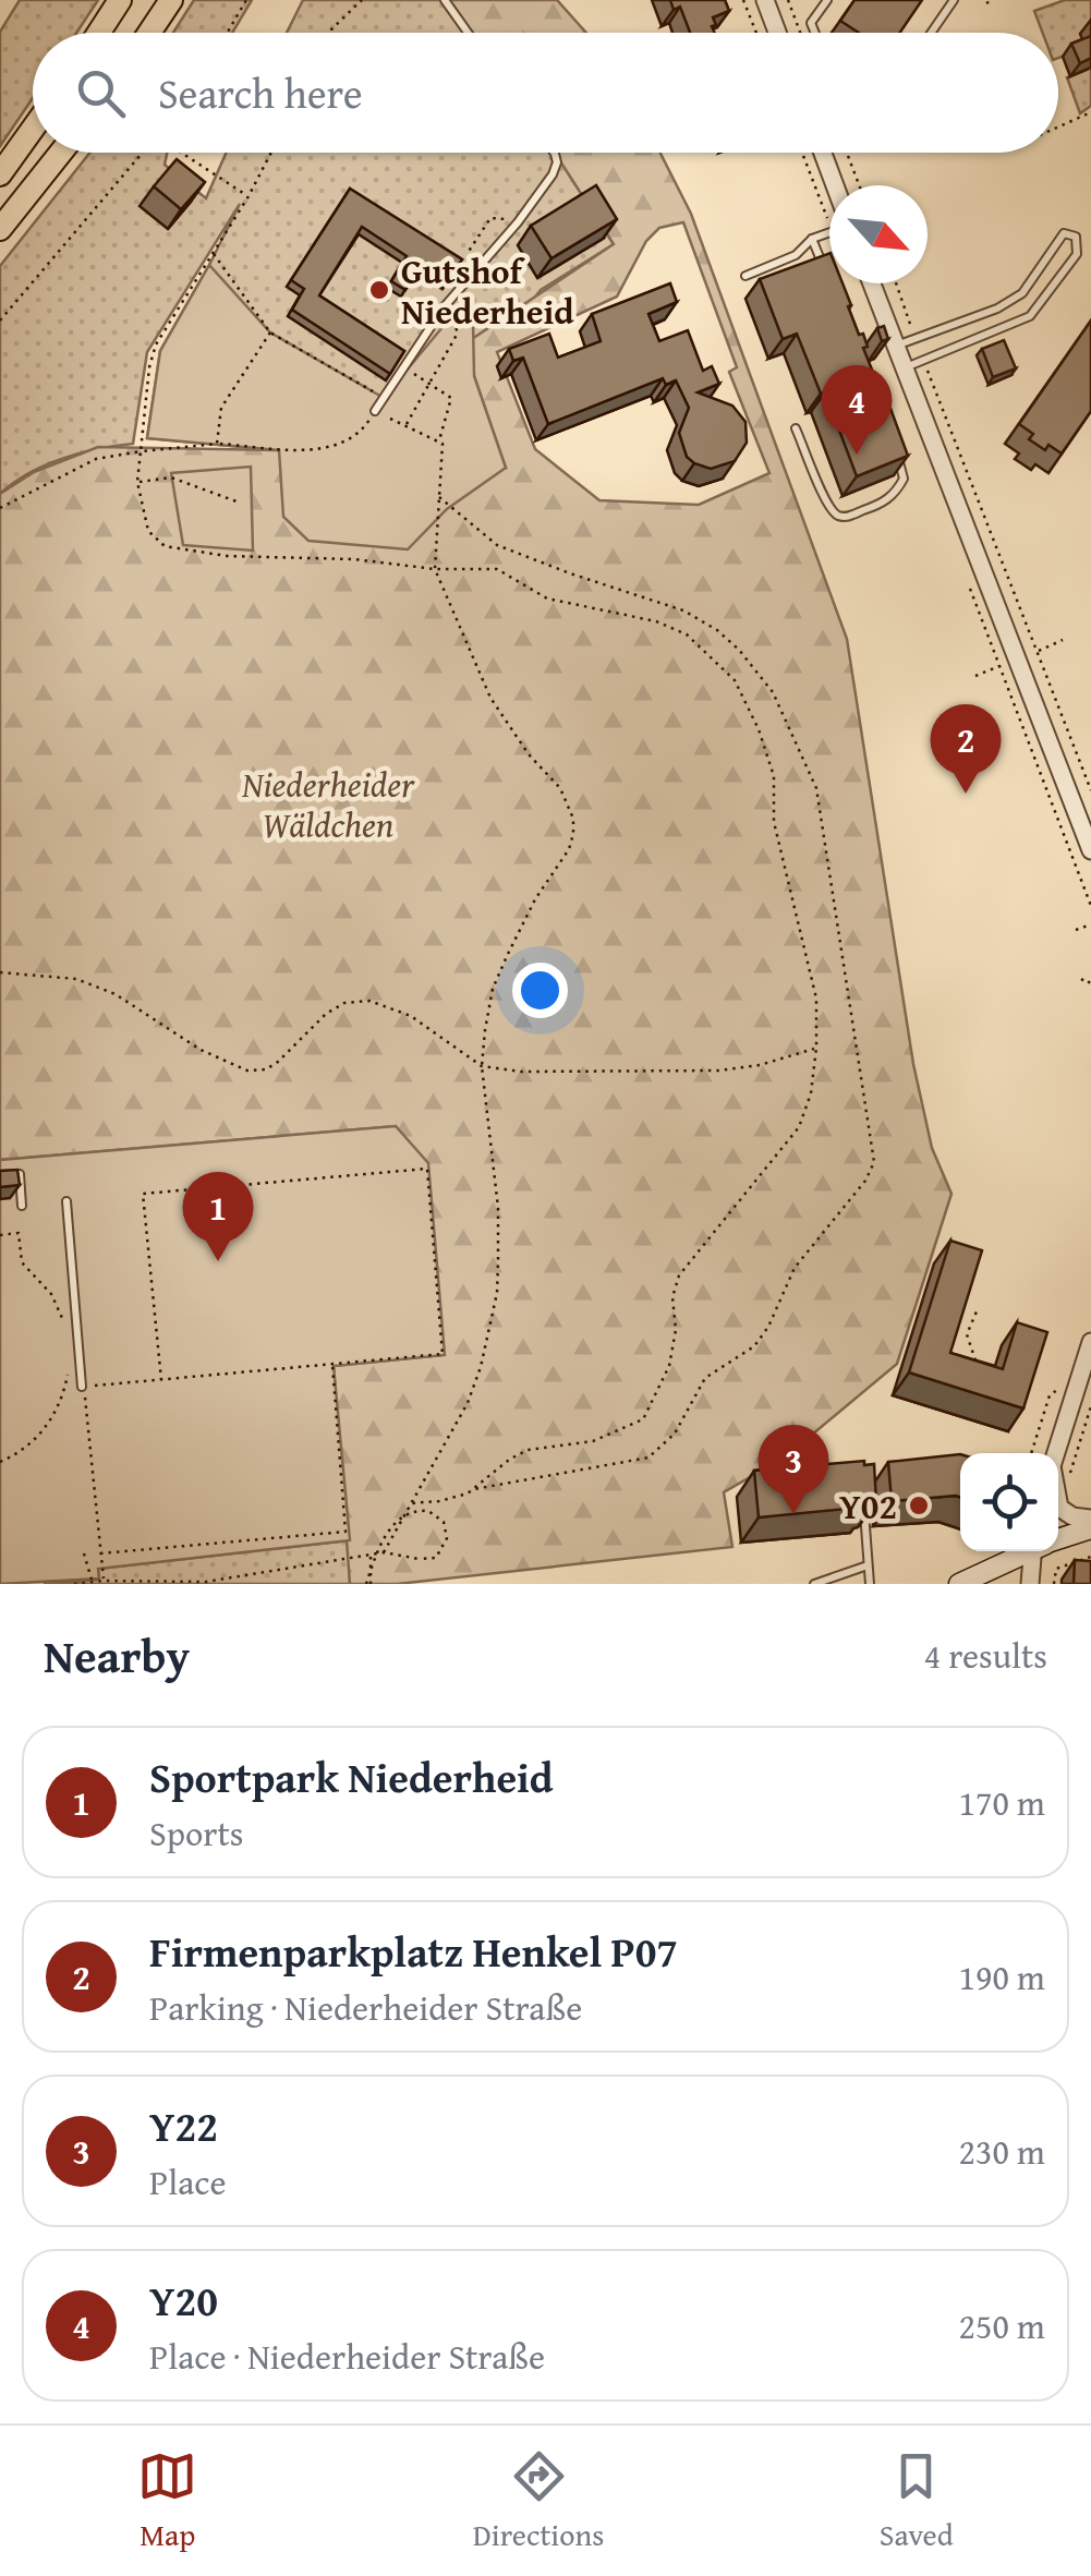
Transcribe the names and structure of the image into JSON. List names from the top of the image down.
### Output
{
  "parks": ["Niederheider Wäldchen"],
  "places": ["Gutshof Niederheid", "Y02"],
  "north": "bottom right",
  "page": {
    "search": "Search here",
    "pins": [
      "4",
      "2",
      "1",
      "3"
    ],
    "heading": ["Nearby", "4 results"],
    "list": [
      {
        "mark": "1",
        "name": "Sportpark Niederheid",
        "note": "Sports",
        "value": "170 m"
      },
      {
        "mark": "2",
        "name": "Firmenparkplatz Henkel P07",
        "note": "Parking · Niederheider Straße",
        "value": "190 m"
      },
      {
        "mark": "3",
        "name": "Y22",
        "note": "Place",
        "value": "230 m"
      },
      {
        "mark": "4",
        "name": "Y20",
        "note": "Place · Niederheider Straße",
        "value": "250 m"
      }
    ],
    "nav": ["Map", "Directions", "Saved"]
  }
}
